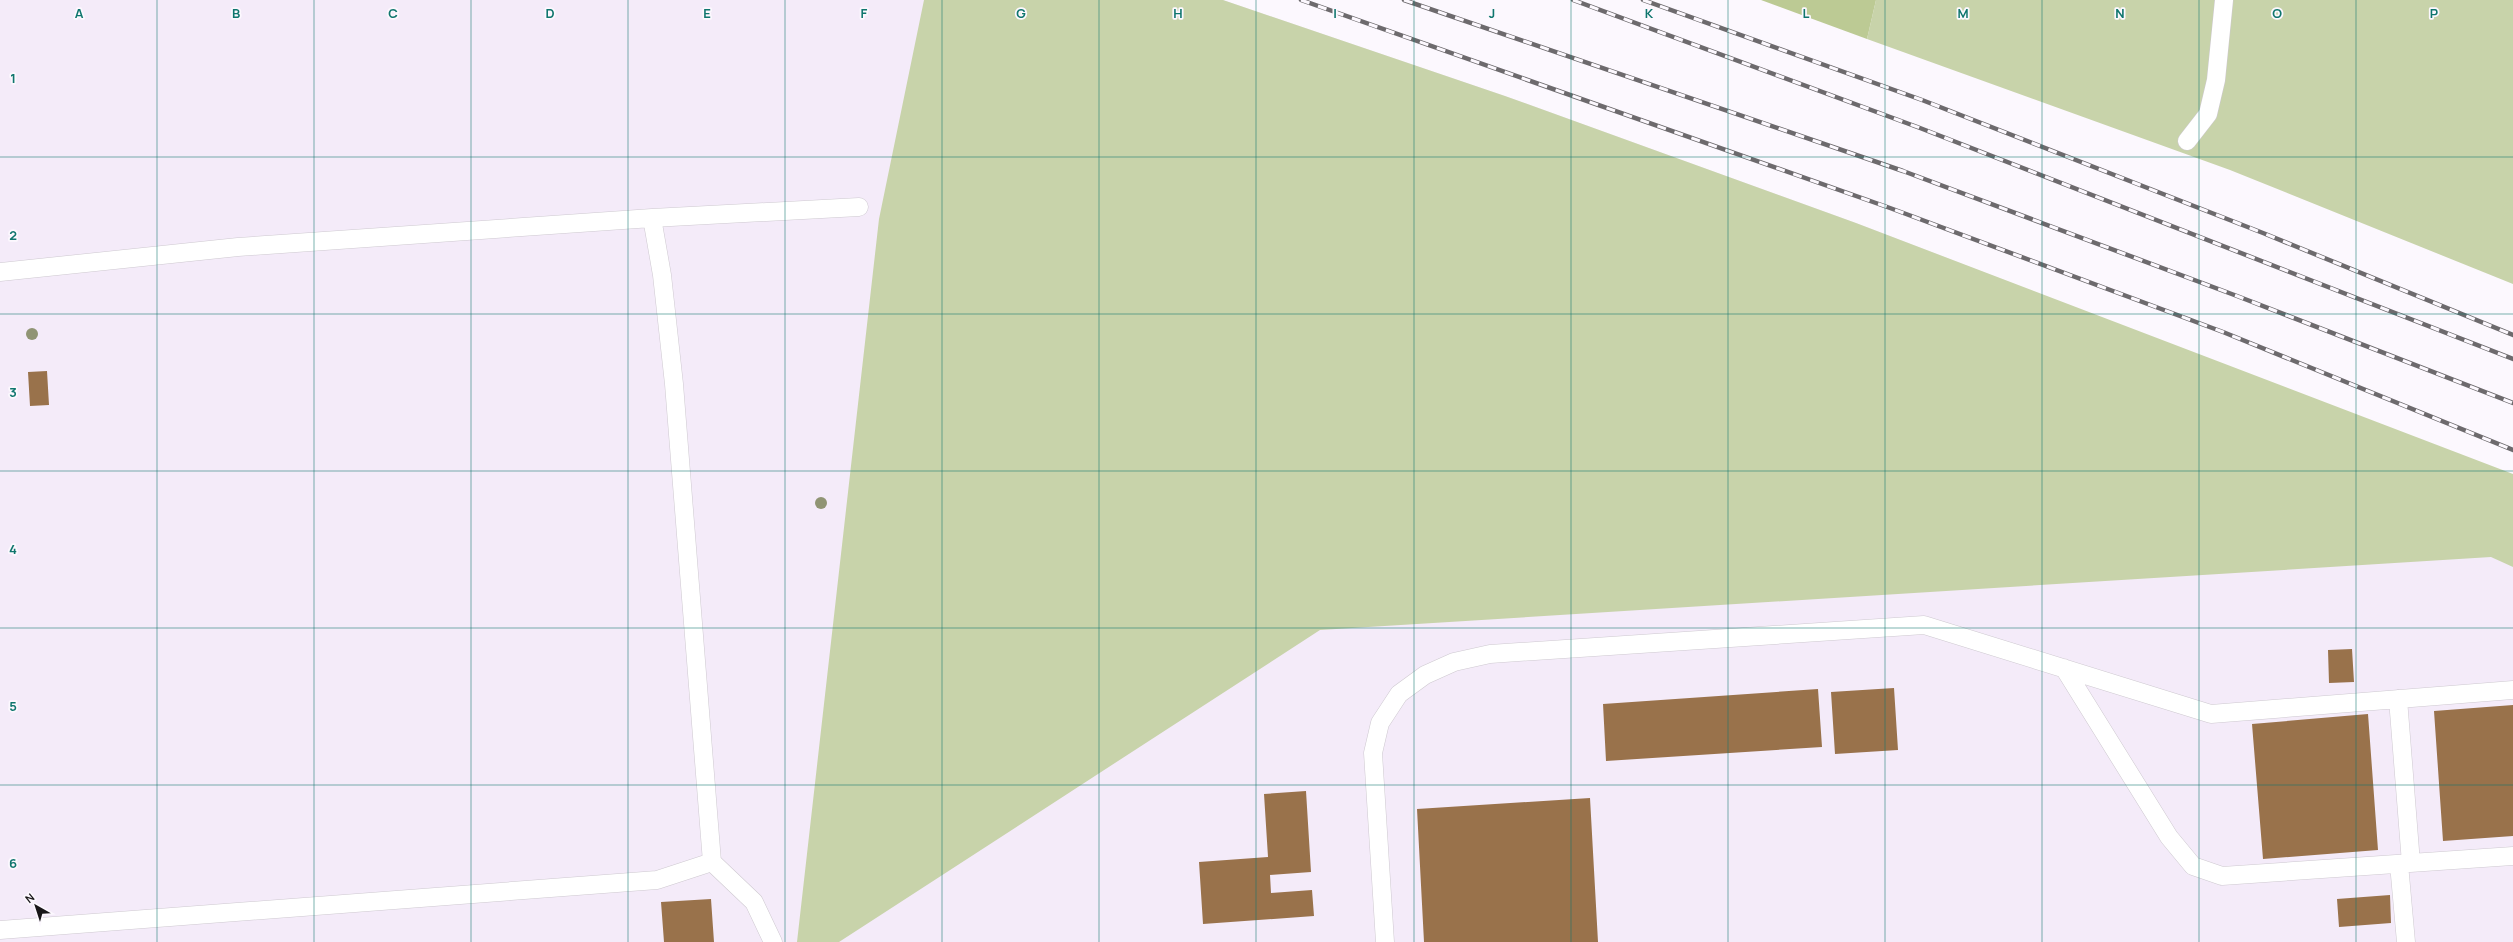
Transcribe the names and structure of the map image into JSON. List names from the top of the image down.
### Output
{
  "north": "top left",
  "grid": {
    "columns": [
      "A",
      "B",
      "C",
      "D",
      "E",
      "F",
      "G",
      "H",
      "I",
      "J",
      "K",
      "L",
      "M",
      "N",
      "O",
      "P"
    ],
    "rows": [
      "1",
      "2",
      "3",
      "4",
      "5",
      "6"
    ]
  }
}
